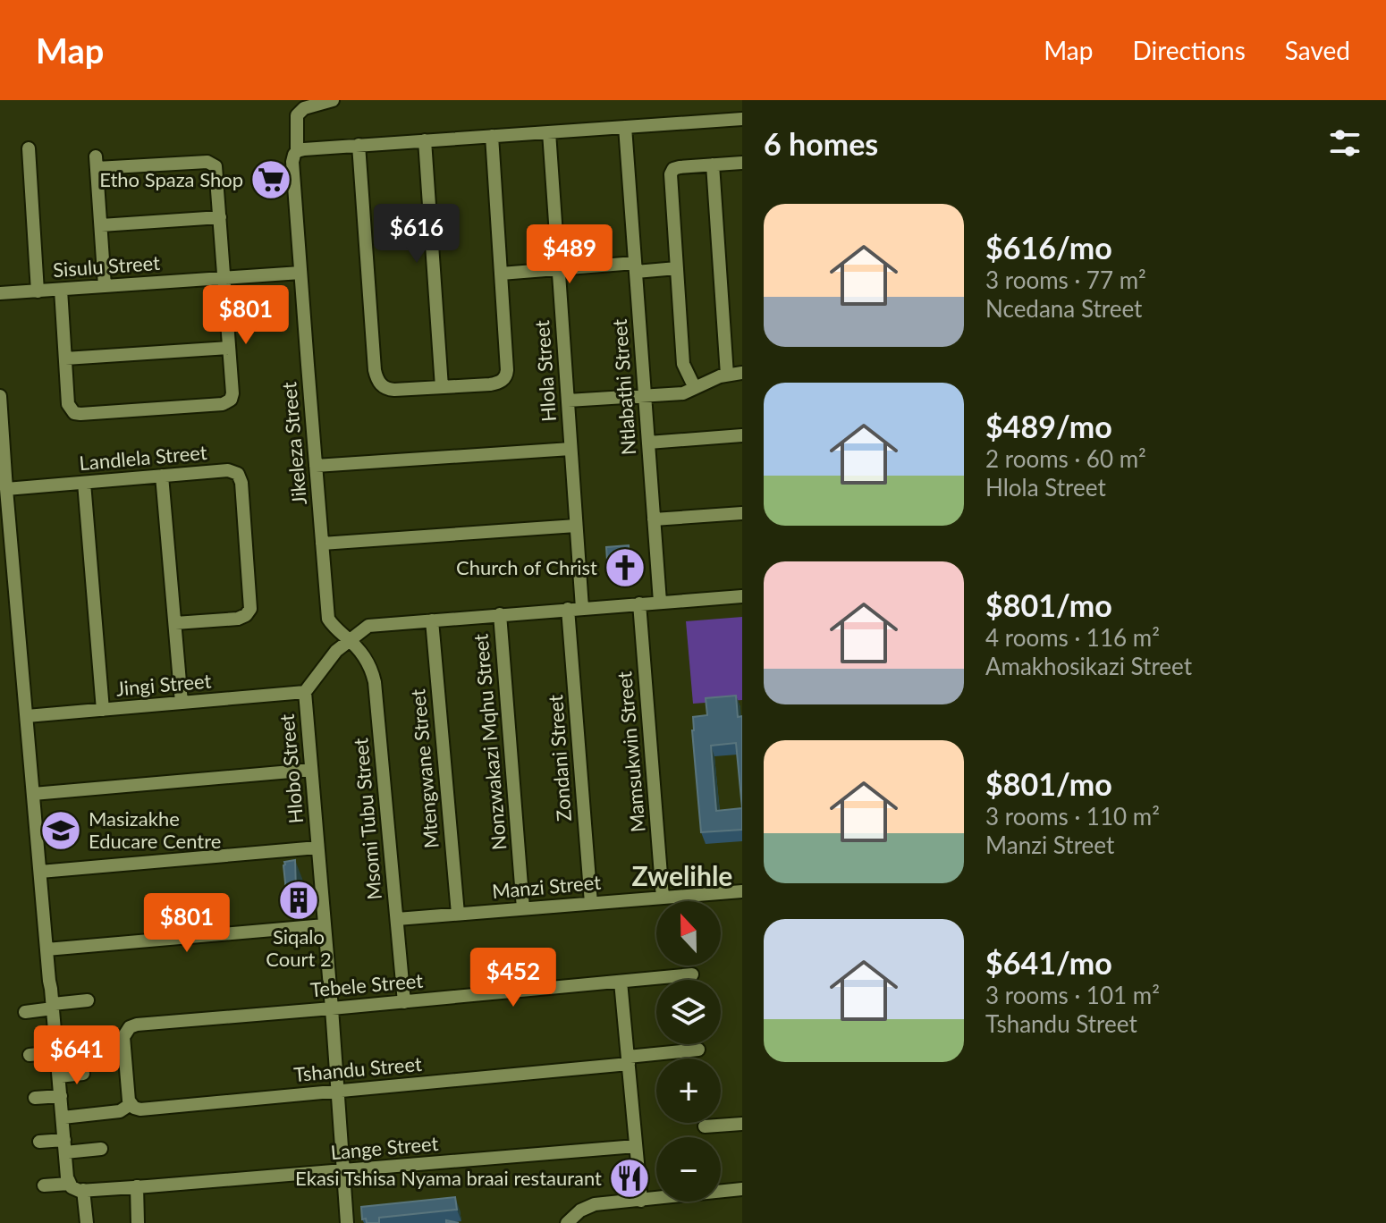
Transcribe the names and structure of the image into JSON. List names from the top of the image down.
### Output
{
  "streets": {
    "street": [
      "Sisulu Street",
      "Hlola Street",
      "Ntlabathi Street",
      "Jikeleza Street",
      "Landlela Street",
      "Jingi Street",
      "Nonzwakazi Mqhu Street",
      "Mamsukwin Street",
      "Zondani Street",
      "Hlobo Street",
      "Mtengwane Street",
      "Msomi Tubu Street",
      "Manzi Street",
      "Tebele Street",
      "Tshandu Street",
      "Lange Street"
    ]
  },
  "crossings": [
    ["Sisulu Street", "Jikeleza Street"],
    ["Hlola Street", "Zondani Street"],
    ["Hlola Street", "Hlobo Street"],
    ["Ntlabathi Street", "Hlobo Street"],
    ["Jikeleza Street", "Hlobo Street"],
    ["Jikeleza Street", "Msomi Tubu Street"],
    ["Jingi Street", "Hlobo Street"],
    ["Nonzwakazi Mqhu Street", "Hlobo Street"],
    ["Nonzwakazi Mqhu Street", "Manzi Street"],
    ["Mamsukwin Street", "Hlobo Street"],
    ["Mamsukwin Street", "Manzi Street"],
    ["Zondani Street", "Hlobo Street"],
    ["Zondani Street", "Manzi Street"],
    ["Hlobo Street", "Mtengwane Street"],
    ["Hlobo Street", "Msomi Tubu Street"],
    ["Hlobo Street", "Tebele Street"],
    ["Hlobo Street", "Tshandu Street"],
    ["Hlobo Street", "Lange Street"],
    ["Mtengwane Street", "Manzi Street"],
    ["Msomi Tubu Street", "Manzi Street"],
    ["Msomi Tubu Street", "Tebele Street"],
    ["Tebele Street", "Tshandu Street"]
  ],
  "districts": ["Zwelihle"],
  "places": {
    "supermarket": ["Etho Spaza Shop"],
    "church": ["Church of Christ"],
    "school or university": ["Masizakhe Educare Centre"],
    "building": ["Siqalo Court 2"],
    "restaurant": ["Ekasi Tshisa Nyama braai restaurant"]
  },
  "north": "top",
  "page": {
    "header": "Map",
    "nav": ["Map", "Directions", "Saved"],
    "heading": "6 homes",
    "list": [
      {
        "name": "$616/mo",
        "note": "3 rooms · 77 m² · Ncedana Street"
      },
      {
        "name": "$489/mo",
        "note": "2 rooms · 60 m² · Hlola Street"
      },
      {
        "name": "$801/mo",
        "note": "4 rooms · 116 m² · Amakhosikazi Street"
      },
      {
        "name": "$801/mo",
        "note": "3 rooms · 110 m² · Manzi Street"
      },
      {
        "name": "$641/mo",
        "note": "3 rooms · 101 m² · Tshandu Street"
      }
    ],
    "price": [
      "$616",
      "$489",
      "$801",
      "$801",
      "$452",
      "$641"
    ],
    "map_buttons": ["+", "−"]
  }
}
